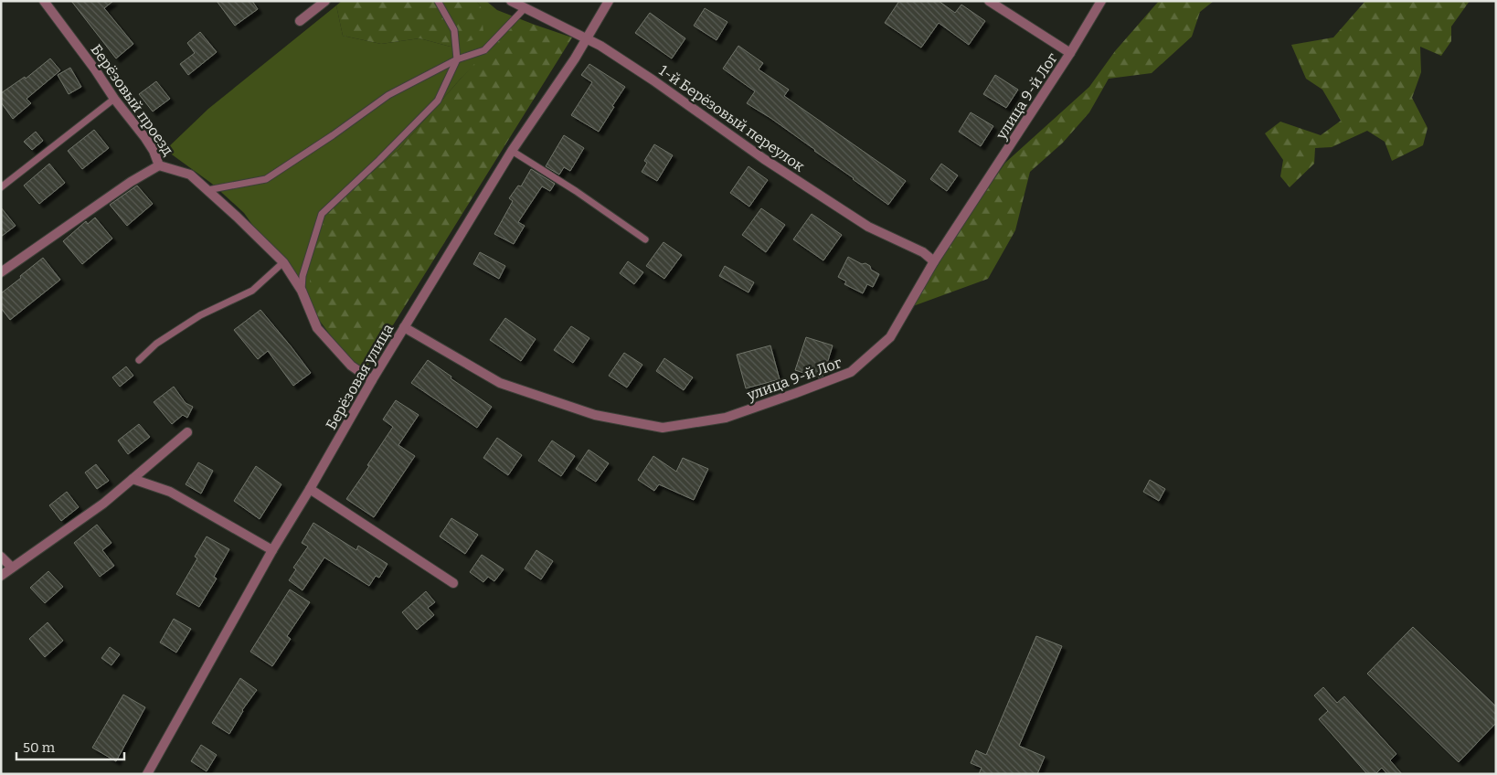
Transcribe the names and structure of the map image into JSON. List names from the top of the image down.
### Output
{
  "streets": {
    "street": [
      "улица 9-й Лог",
      "Берёзовый проезд",
      "1-й Берёзовый переулок",
      "Берёзовая улица"
    ]
  },
  "crossings": [
    ["улица 9-й Лог", "1-й Берёзовый переулок"],
    ["улица 9-й Лог", "Берёзовая улица"],
    ["Берёзовый проезд", "Берёзовая улица"],
    ["1-й Берёзовый переулок", "Берёзовая улица"]
  ],
  "scale_bar": "50 m"
}
